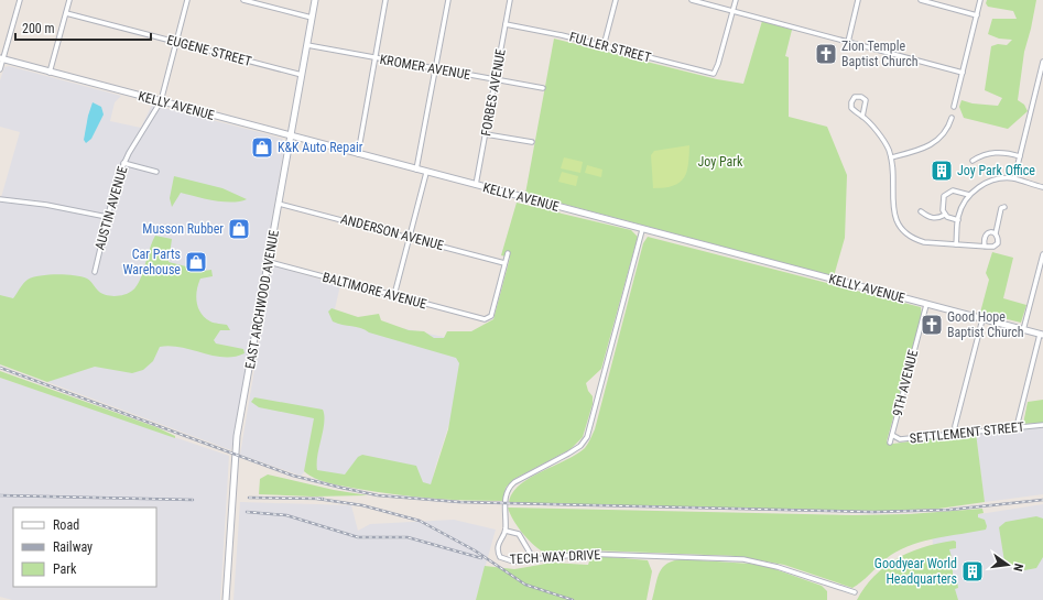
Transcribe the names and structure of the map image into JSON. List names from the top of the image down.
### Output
{
  "streets": {
    "main road": ["KELLY AVENUE", "EAST ARCHWOOD AVENUE"],
    "street": [
      "FULLER STREET",
      "EUGENE STREET",
      "KROMER AVENUE",
      "FORBES AVENUE",
      "AUSTIN AVENUE",
      "ANDERSON AVENUE",
      "BALTIMORE AVENUE",
      "9TH AVENUE",
      "SETTLEMENT STREET",
      "TECH WAY DRIVE"
    ]
  },
  "crossings": [
    ["FULLER STREET", "FORBES AVENUE"],
    ["EUGENE STREET", "AUSTIN AVENUE"],
    ["EUGENE STREET", "EAST ARCHWOOD AVENUE"],
    ["KROMER AVENUE", "FORBES AVENUE"],
    ["KROMER AVENUE", "EAST ARCHWOOD AVENUE"],
    ["FORBES AVENUE", "KELLY AVENUE"],
    ["KELLY AVENUE", "AUSTIN AVENUE"],
    ["KELLY AVENUE", "EAST ARCHWOOD AVENUE"],
    ["KELLY AVENUE", "9TH AVENUE"],
    ["KELLY AVENUE", "TECH WAY DRIVE"],
    ["ANDERSON AVENUE", "BALTIMORE AVENUE"],
    ["ANDERSON AVENUE", "EAST ARCHWOOD AVENUE"],
    ["BALTIMORE AVENUE", "EAST ARCHWOOD AVENUE"],
    ["9TH AVENUE", "SETTLEMENT STREET"]
  ],
  "parks": ["Joy Park"],
  "places": {
    "church": ["Zion Temple Baptist Church", "Good Hope Baptist Church"],
    "shop": ["K&K Auto Repair", "Musson Rubber", "Car Parts Warehouse"],
    "building": ["Joy Park Office", "Goodyear World Headquarters"]
  },
  "legend": ["Road", "Railway", "Park"],
  "scale_bar": "200 m",
  "north": "right"
}
